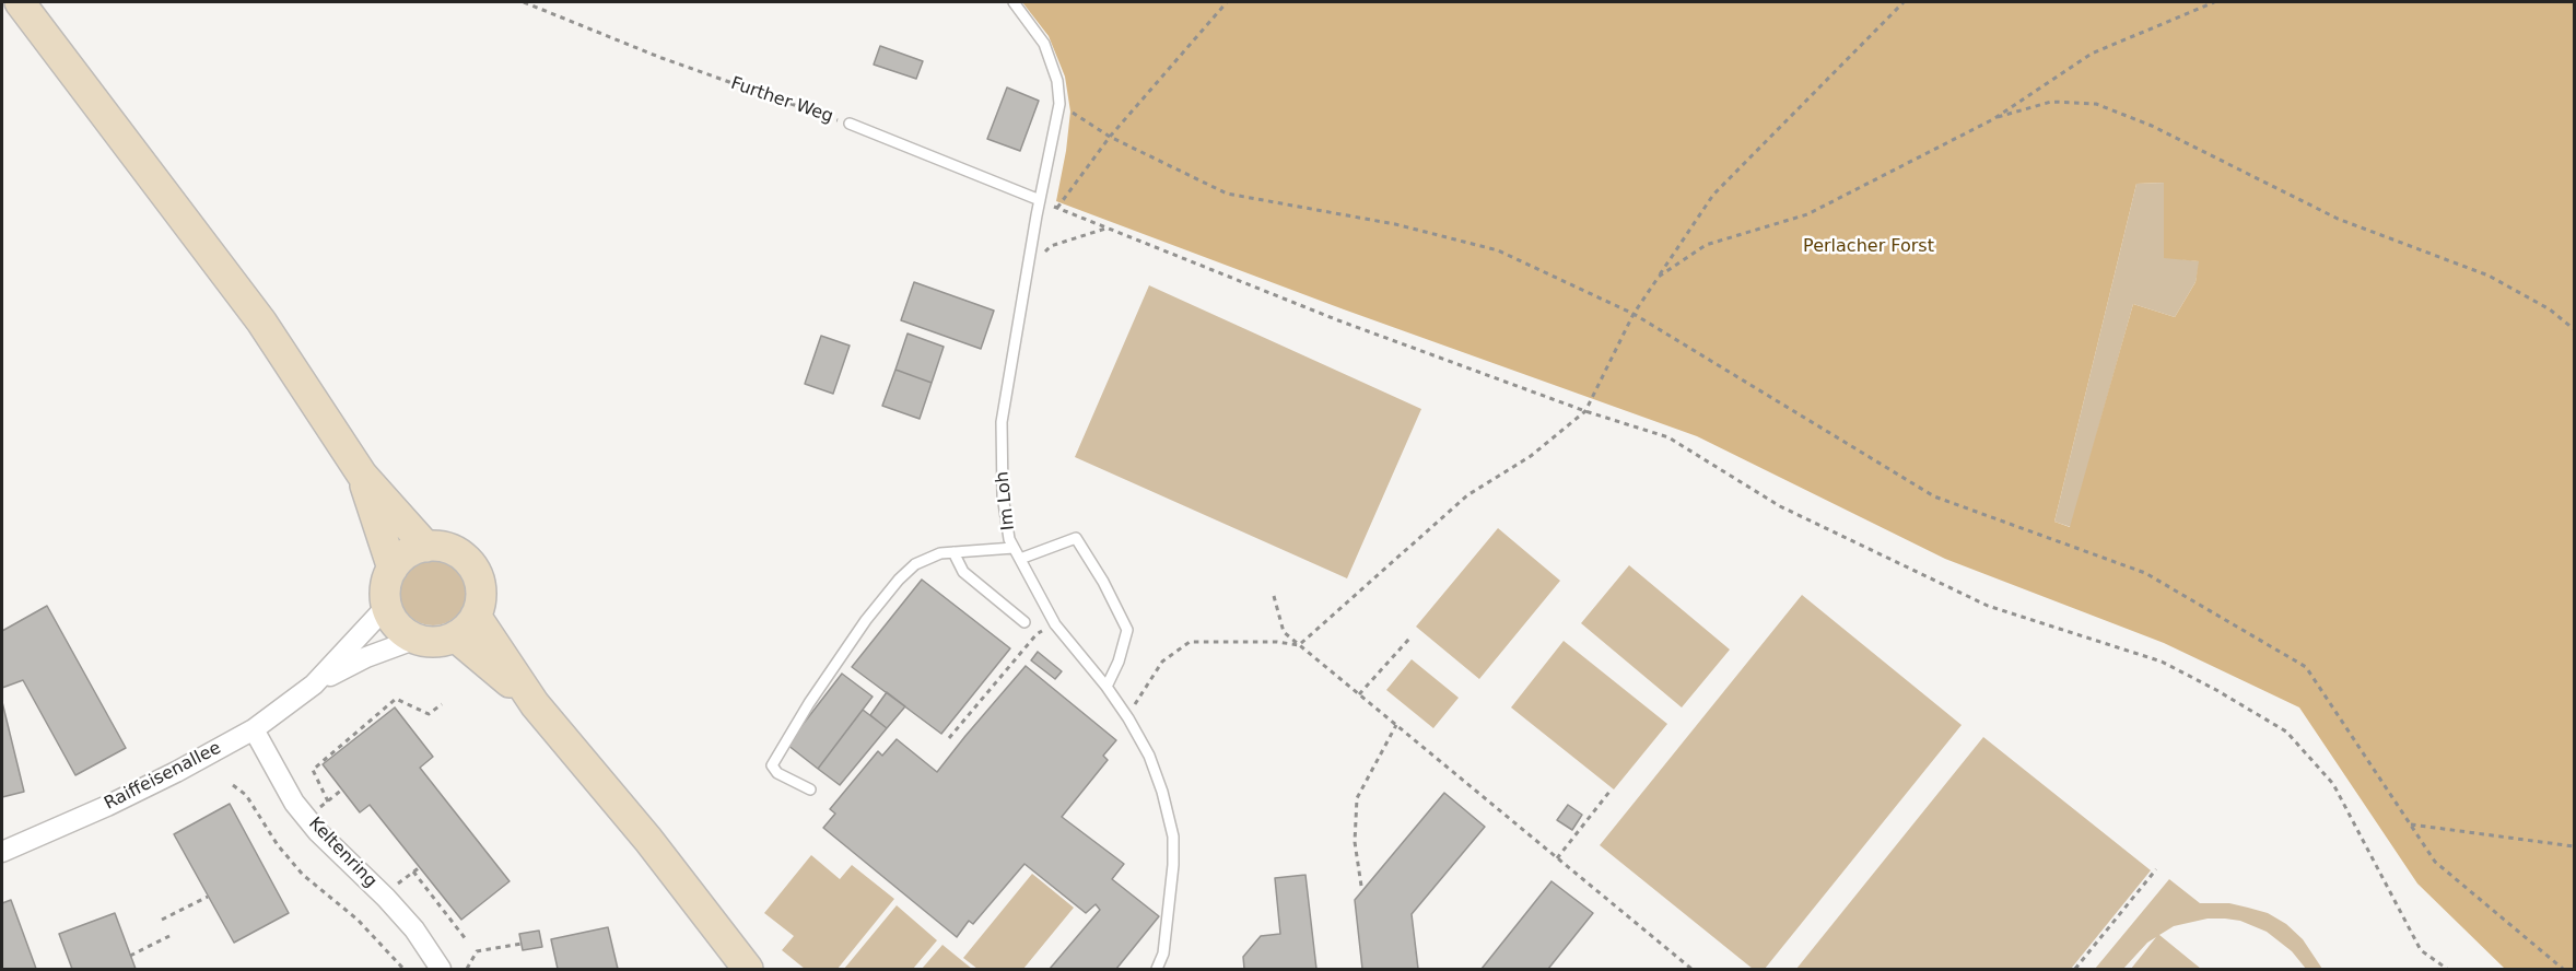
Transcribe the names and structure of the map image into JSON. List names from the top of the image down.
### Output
{
  "streets": {
    "street": ["Raiffeisenallee", "Keltenring"],
    "lane": ["Further Weg", "Im Loh"]
  },
  "crossings": [
    ["Further Weg", "Im Loh"],
    ["Raiffeisenallee", "Keltenring"]
  ],
  "parks": ["Perlacher Forst"]
}
